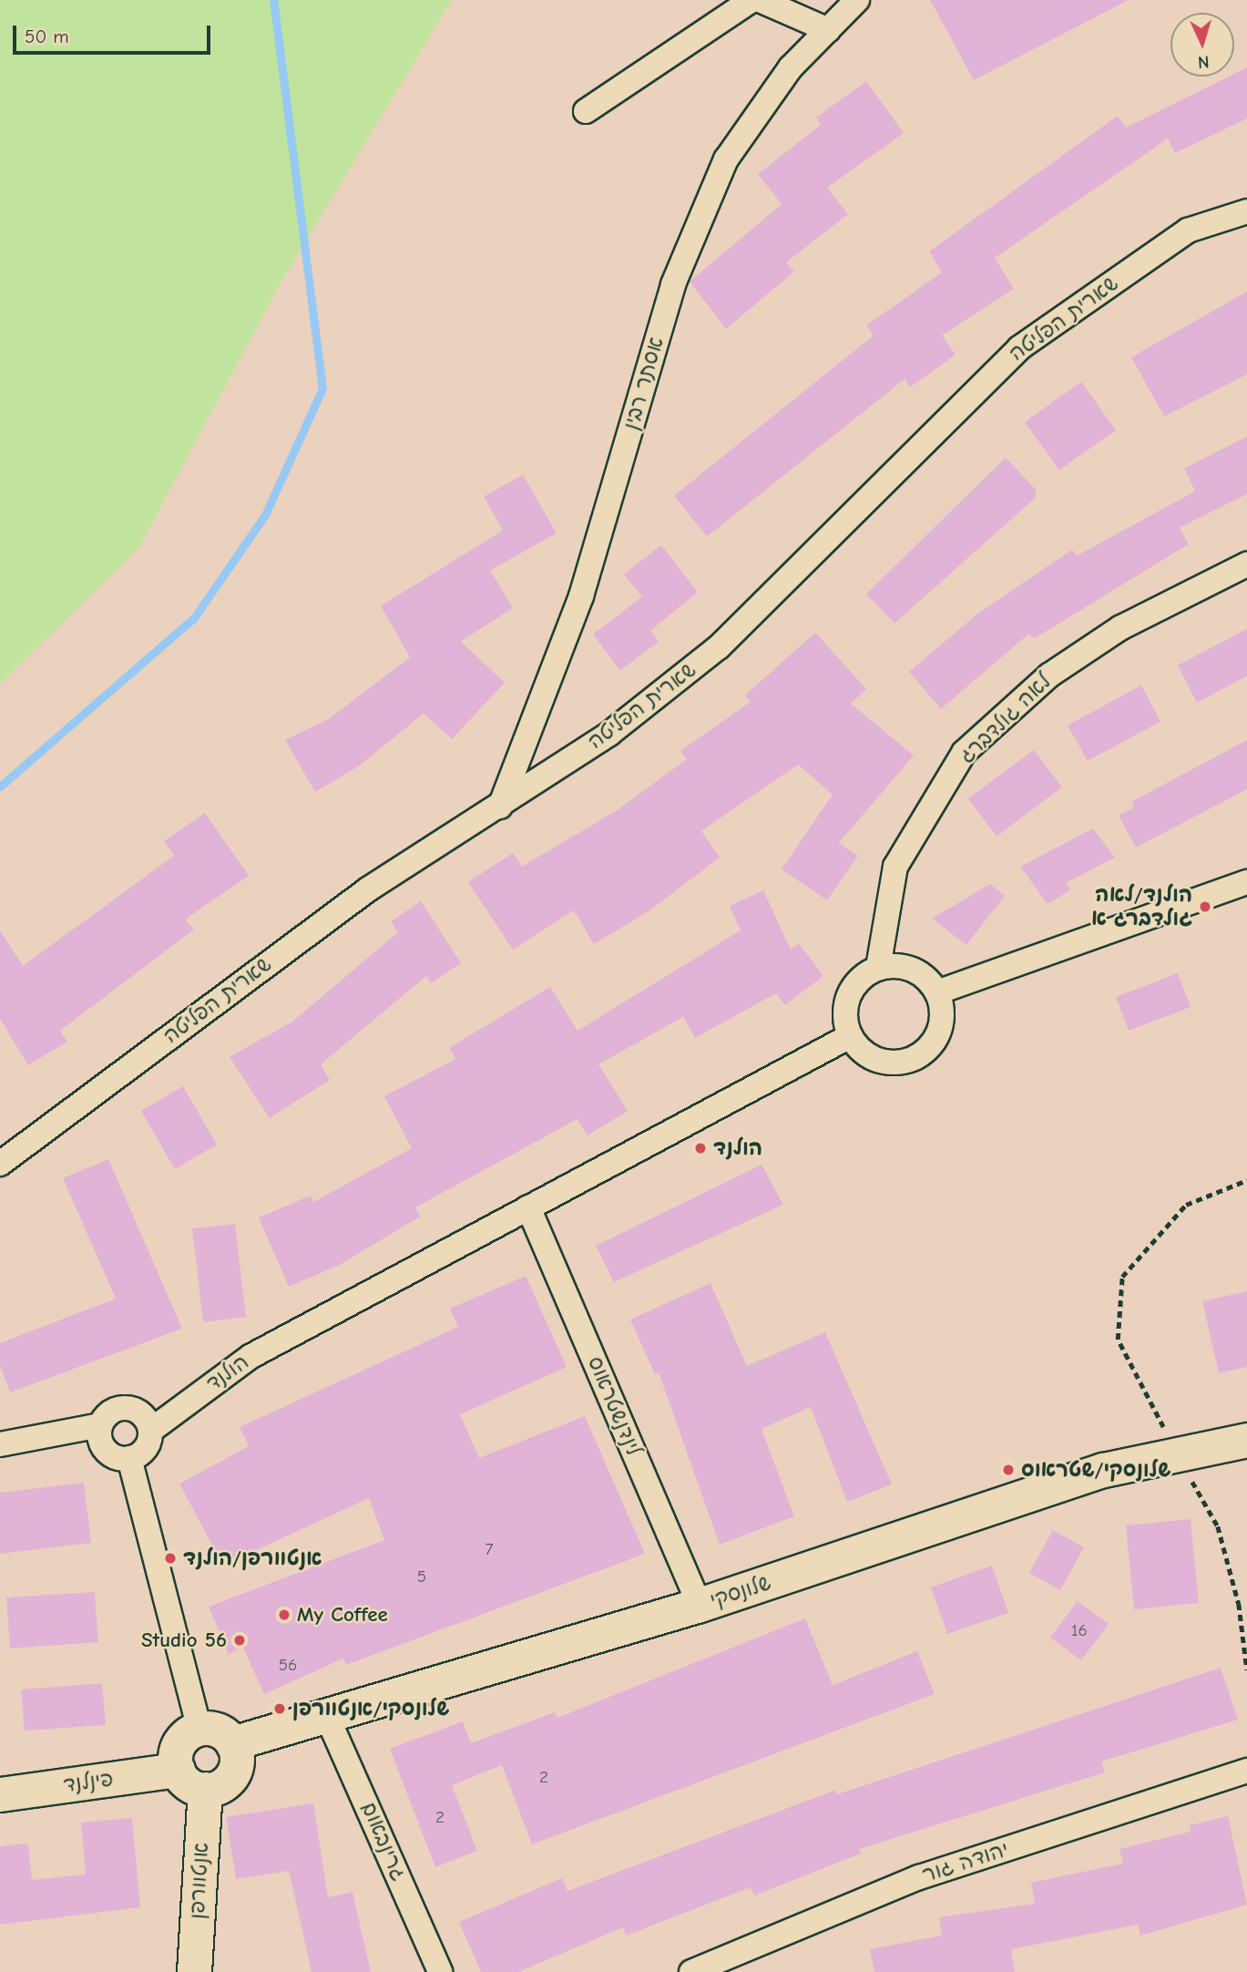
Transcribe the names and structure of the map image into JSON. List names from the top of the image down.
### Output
{
  "streets": {
    "street": [
      "שארית הפליטה",
      "אסתר רבין",
      "לאה גולדברג",
      "הולנד",
      "לינדנשטראוס",
      "שלונסקי",
      "פינלנד",
      "גרינבאום",
      "יהודה גור",
      "אנטוורפן"
    ]
  },
  "crossings": [
    ["שארית הפליטה", "אסתר רבין"],
    ["לאה גולדברג", "הולנד"],
    ["הולנד", "לינדנשטראוס"],
    ["לינדנשטראוס", "שלונסקי"],
    ["שלונסקי", "פינלנד"],
    ["שלונסקי", "גרינבאום"],
    ["שלונסקי", "אנטוורפן"],
    ["פינלנד", "אנטוורפן"]
  ],
  "places": [
    "הולנד/לאה גולדברג א",
    "הולנד",
    "שלונסקי/שטראוס",
    "אנטוורפן/הולנד",
    "My Coffee",
    "Studio 56",
    "שלונסקי/אנטוורפן"
  ],
  "house_numbers": [
    "7",
    "5",
    "16",
    "56",
    "2",
    "2"
  ],
  "scale_bar": "50 m",
  "north": "bottom"
}
